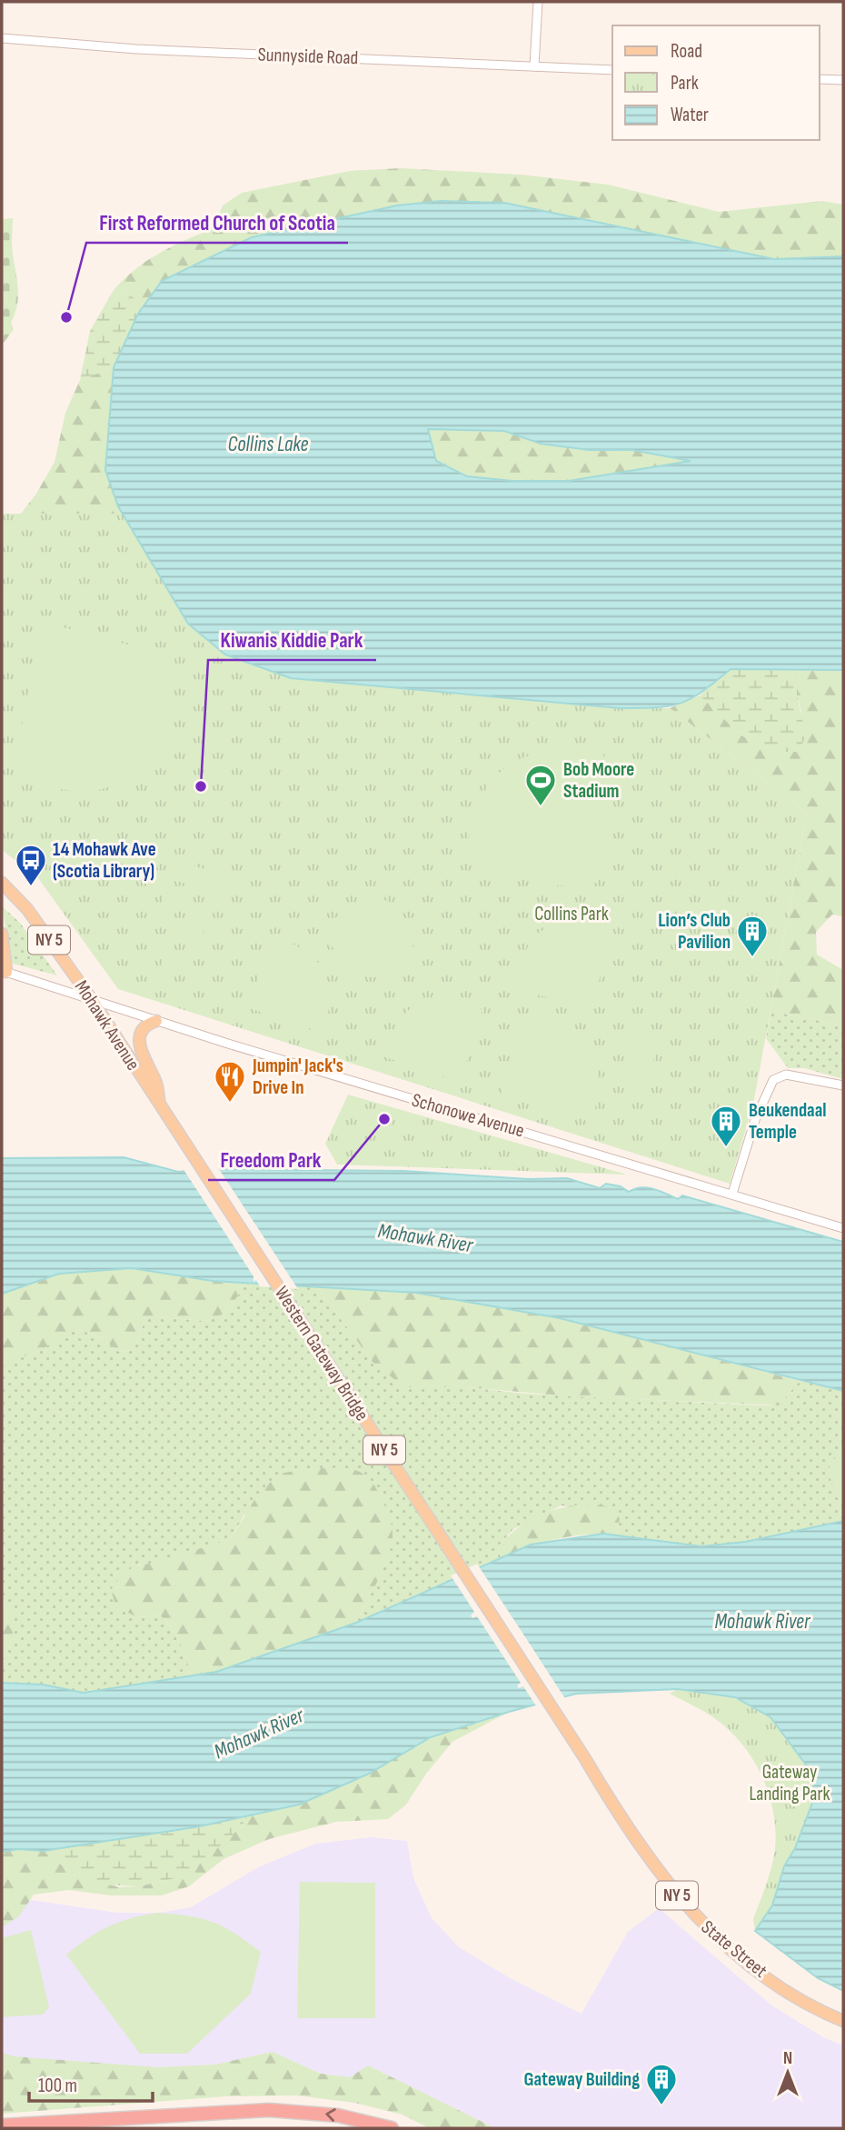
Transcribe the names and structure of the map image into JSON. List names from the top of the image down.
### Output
{
  "streets": {
    "main road": [
      "NY 5",
      "Mohawk Avenue",
      "Western Gateway Bridge",
      "State Street"
    ],
    "street": ["Sunnyside Road", "Schonowe Avenue"]
  },
  "crossings": [
    ["Mohawk Avenue", "Schonowe Avenue"],
    ["Mohawk Avenue", "Western Gateway Bridge"],
    ["Western Gateway Bridge", "State Street"]
  ],
  "water": ["Collins Lake", "Mohawk River"],
  "parks": ["Collins Park", "Gateway Landing Park"],
  "places": {
    "other": ["First Reformed Church of Scotia", "Kiwanis Kiddie Park", "Freedom Park"],
    "sports": ["Bob Moore Stadium"],
    "bus stop": ["14 Mohawk Ave (Scotia Library)"],
    "building": ["Lion’s Club Pavilion", "Beukendaal Temple", "Gateway Building"],
    "restaurant": ["Jumpin' Jack's Drive In"]
  },
  "legend": ["Road", "Park", "Water"],
  "scale_bar": "100 m",
  "north": "top"
}
